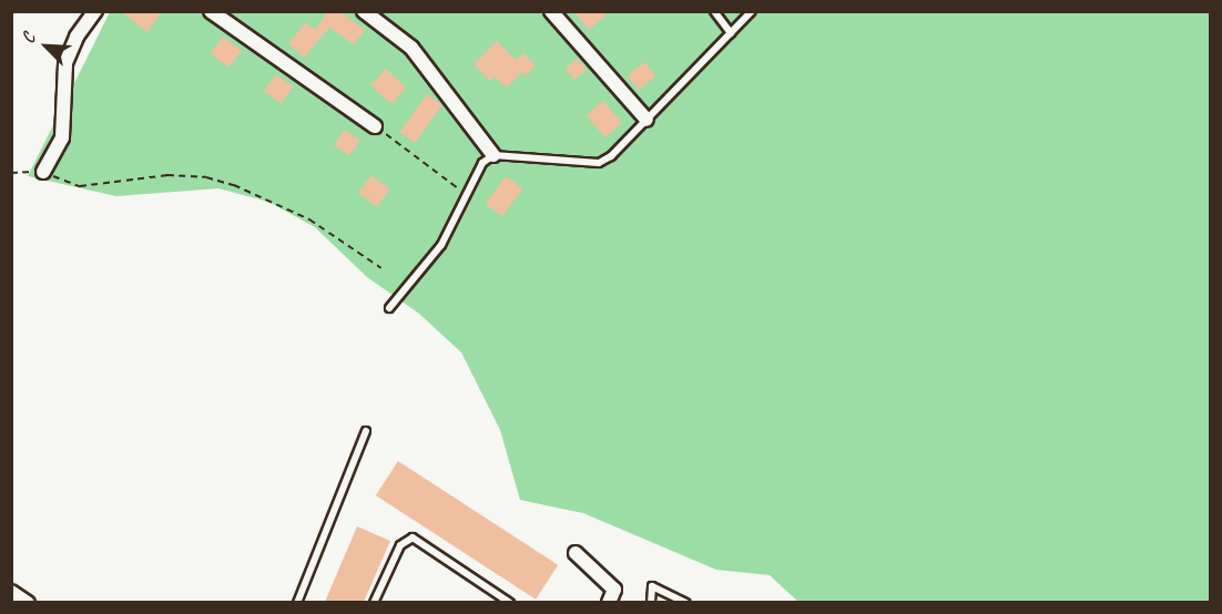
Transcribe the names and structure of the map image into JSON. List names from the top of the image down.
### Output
{
  "north": "top left"
}
